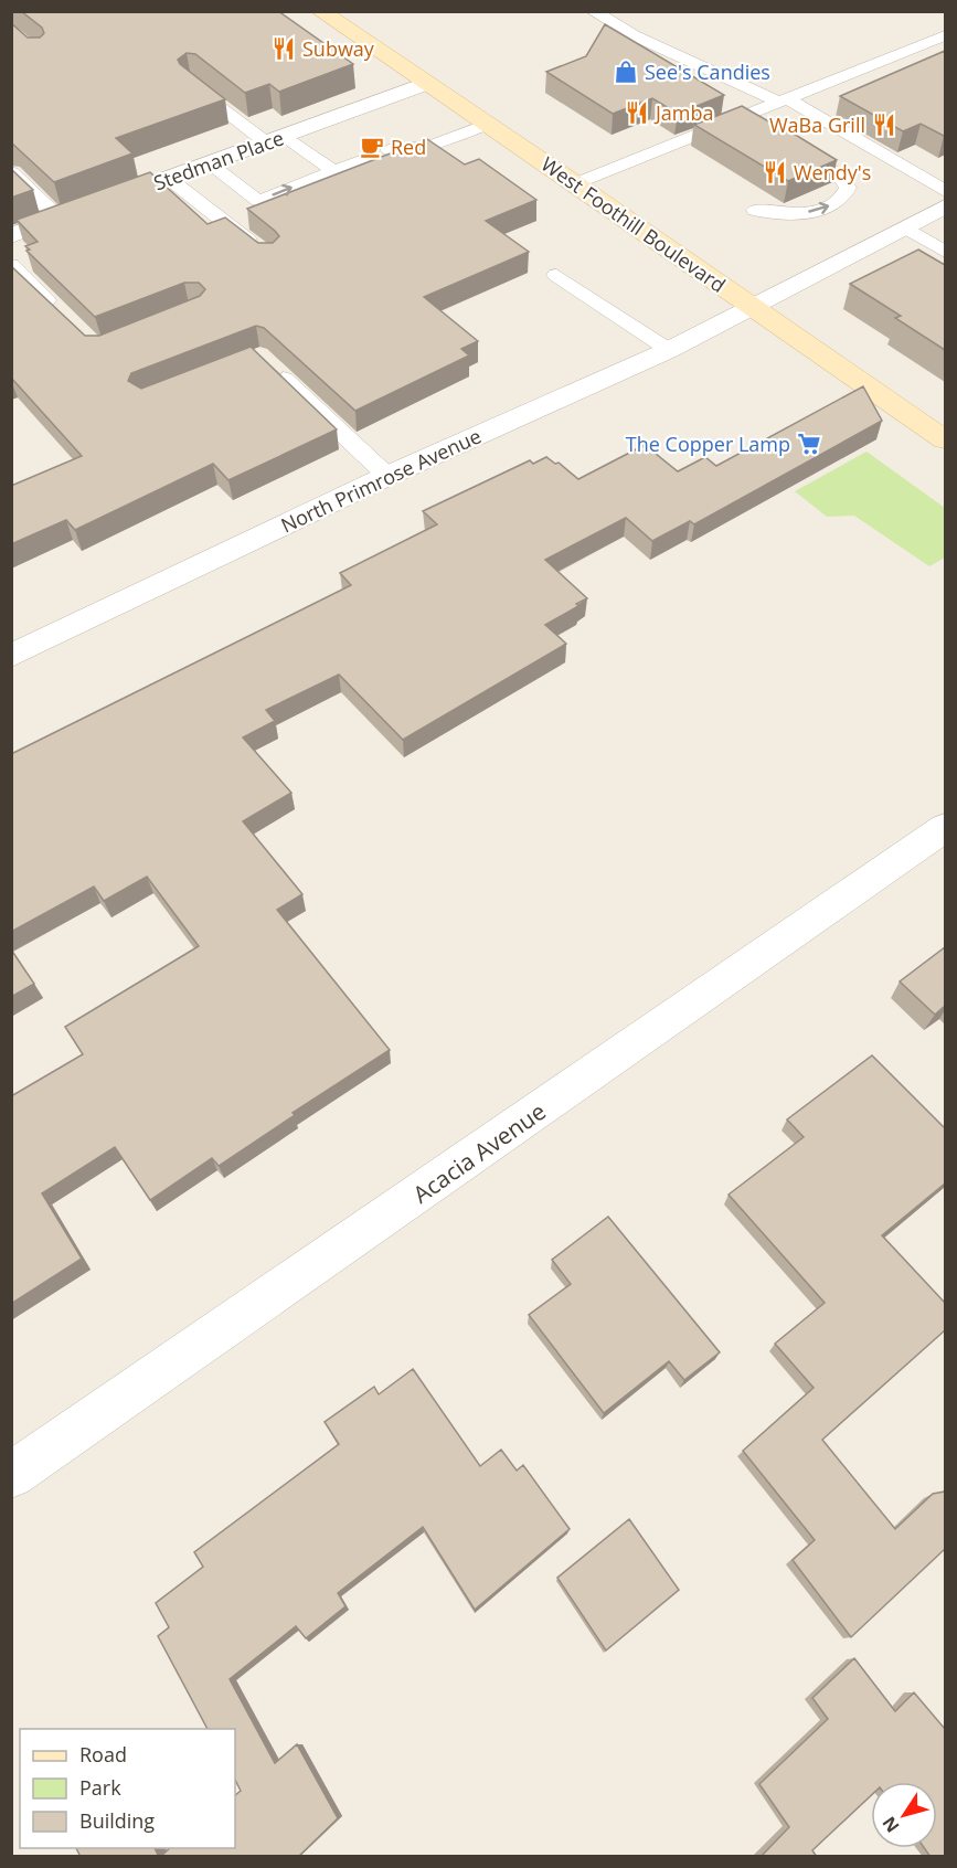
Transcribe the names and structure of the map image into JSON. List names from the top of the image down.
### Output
{
  "streets": {
    "main road": ["West Foothill Boulevard"],
    "street": ["Stedman Place", "North Primrose Avenue", "Acacia Avenue"]
  },
  "crossings": [
    ["Stedman Place", "West Foothill Boulevard"],
    ["West Foothill Boulevard", "North Primrose Avenue"]
  ],
  "places": {
    "restaurant": [
      "Subway",
      "Jamba",
      "WaBa Grill",
      "Wendy's"
    ],
    "shop": ["See's Candies"],
    "cafe": ["Red"],
    "supermarket": ["The Copper Lamp"]
  },
  "legend": ["Road", "Park", "Building"],
  "north": "bottom left"
}
